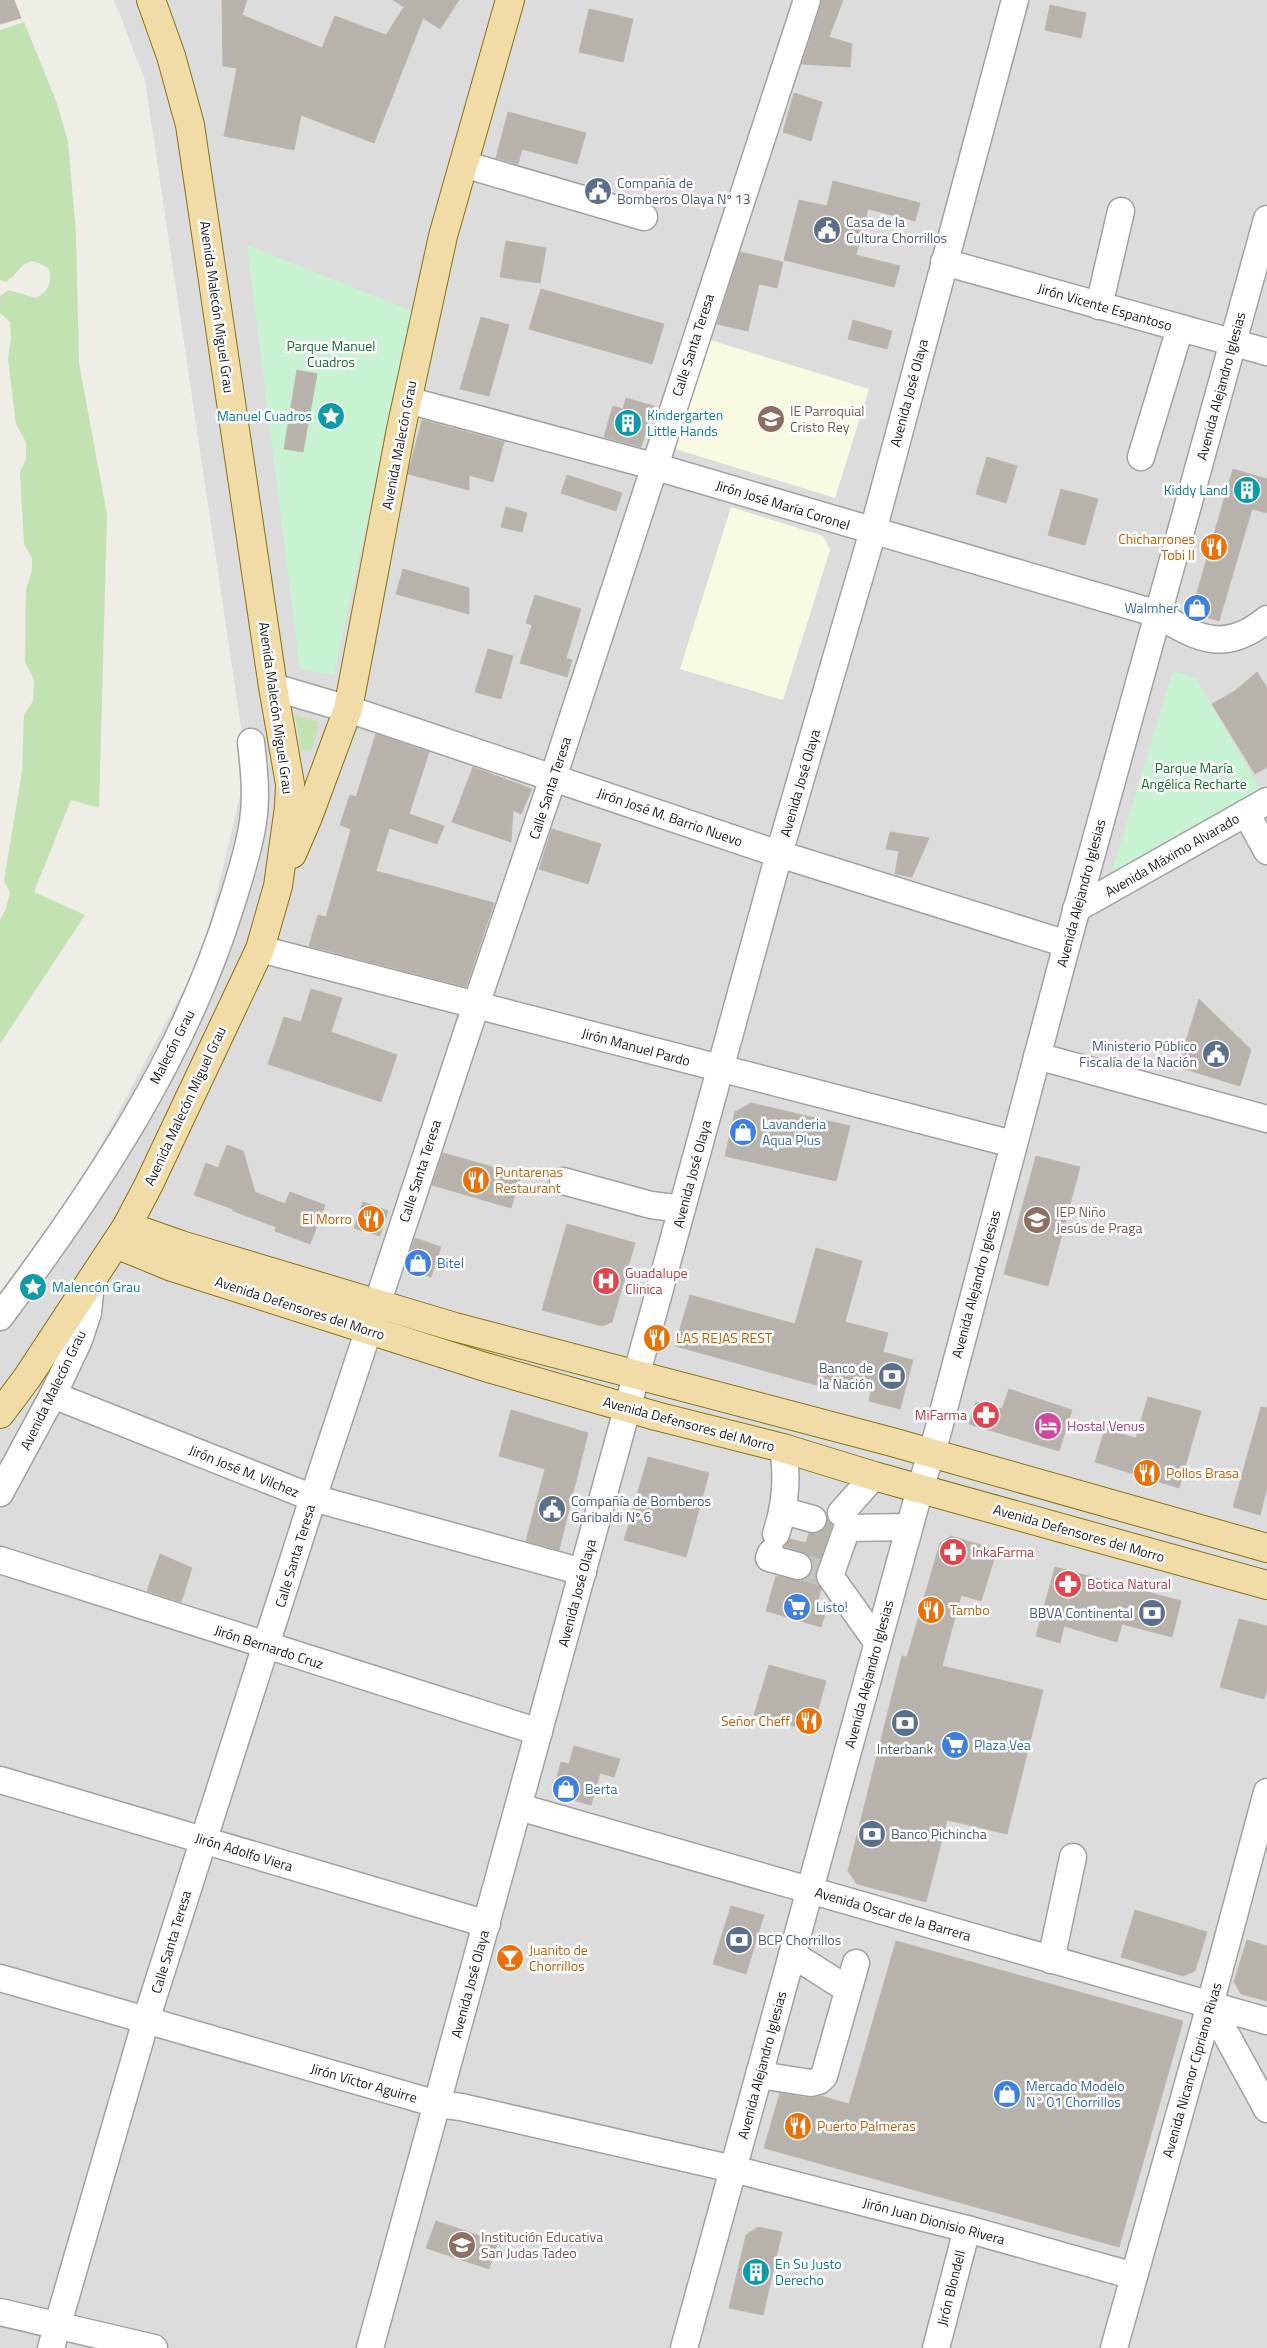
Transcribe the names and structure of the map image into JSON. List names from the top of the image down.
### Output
{
  "streets": {
    "main road": ["Avenida Malecón Miguel Grau", "Avenida Malecón Grau", "Avenida Defensores del Morro"],
    "street": [
      "Jirón Vicente Espantoso",
      "Calle Santa Teresa",
      "Avenida Alejandro Iglesias",
      "Avenida José Olaya",
      "Jirón José María Coronel",
      "Jirón José M. Barrio Nuevo",
      "Avenida Máximo Alvarado",
      "Malecón Grau",
      "Jirón Manuel Pardo",
      "Jirón José M. Vilchez",
      "Jirón Bernardo Cruz",
      "Jirón Adolfo Viera",
      "Avenida Oscar de la Barrera",
      "Avenida Nicanor Cipriano Rivas",
      "Jirón Víctor Aguirre",
      "Jirón Juan Dionisio Rivera",
      "Jirón Blondell"
    ]
  },
  "crossings": [
    ["Avenida Malecón Miguel Grau", "Avenida Malecón Grau"],
    ["Avenida Malecón Miguel Grau", "Jirón José M. Barrio Nuevo"],
    ["Avenida Malecón Miguel Grau", "Jirón Manuel Pardo"],
    ["Avenida Malecón Miguel Grau", "Avenida Defensores del Morro"],
    ["Jirón Vicente Espantoso", "Avenida Alejandro Iglesias"],
    ["Jirón Vicente Espantoso", "Avenida José Olaya"],
    ["Calle Santa Teresa", "Jirón José María Coronel"],
    ["Calle Santa Teresa", "Jirón José M. Barrio Nuevo"],
    ["Calle Santa Teresa", "Jirón Manuel Pardo"],
    ["Calle Santa Teresa", "Avenida Defensores del Morro"],
    ["Calle Santa Teresa", "Jirón José M. Vilchez"],
    ["Calle Santa Teresa", "Jirón Bernardo Cruz"],
    ["Calle Santa Teresa", "Jirón Adolfo Viera"],
    ["Calle Santa Teresa", "Jirón Víctor Aguirre"],
    ["Avenida Alejandro Iglesias", "Jirón José María Coronel"],
    ["Avenida Alejandro Iglesias", "Jirón José M. Barrio Nuevo"],
    ["Avenida Alejandro Iglesias", "Avenida Máximo Alvarado"],
    ["Avenida Alejandro Iglesias", "Jirón Manuel Pardo"],
    ["Avenida Alejandro Iglesias", "Avenida Defensores del Morro"],
    ["Avenida Alejandro Iglesias", "Avenida Oscar de la Barrera"],
    ["Avenida Alejandro Iglesias", "Jirón Víctor Aguirre"],
    ["Avenida Alejandro Iglesias", "Jirón Juan Dionisio Rivera"],
    ["Avenida José Olaya", "Jirón José María Coronel"],
    ["Avenida José Olaya", "Jirón José M. Barrio Nuevo"],
    ["Avenida José Olaya", "Jirón Manuel Pardo"],
    ["Avenida José Olaya", "Avenida Defensores del Morro"],
    ["Avenida José Olaya", "Jirón José M. Vilchez"],
    ["Avenida José Olaya", "Jirón Bernardo Cruz"],
    ["Avenida José Olaya", "Jirón Adolfo Viera"],
    ["Avenida José Olaya", "Avenida Oscar de la Barrera"],
    ["Avenida José Olaya", "Jirón Víctor Aguirre"],
    ["Avenida Malecón Grau", "Jirón José María Coronel"],
    ["Avenida Malecón Grau", "Jirón José M. Barrio Nuevo"],
    ["Avenida Malecón Grau", "Jirón José M. Vilchez"],
    ["Avenida Oscar de la Barrera", "Avenida Nicanor Cipriano Rivas"],
    ["Avenida Nicanor Cipriano Rivas", "Jirón Juan Dionisio Rivera"],
    ["Jirón Víctor Aguirre", "Jirón Juan Dionisio Rivera"],
    ["Jirón Juan Dionisio Rivera", "Jirón Blondell"]
  ],
  "parks": ["Parque Manuel Cuadros", "Parque María Angélica Recharte"],
  "places": {
    "public building": [
      "Compañía de Bomberos Olaya Nº 13",
      "Casa de la Cultura Chorrillos",
      "Ministerio Público Fiscalía de la Nación",
      "Compañía de Bomberos Garibaldi Nº 6"
    ],
    "place": ["Manuel Cuadros", "Malencón Grau"],
    "school or university": ["IE Parroquial Cristo Rey", "IEP Niño Jesús de Praga", "Institución Educativa San Judas Tadeo"],
    "building": ["Kindergarten Little Hands", "Kiddy Land", "En Su Justo Derecho"],
    "restaurant": [
      "Chicharrones Tobi II",
      "Puntarenas Restaurant",
      "El Morro",
      "LAS REJAS REST",
      "Pollos Brasa",
      "Tambo",
      "Señor Cheff",
      "Puerto Palmeras"
    ],
    "shop": [
      "Walmher",
      "Lavanderia Aqua Plus",
      "Bitel",
      "Berta",
      "Mercado Modelo N° 01 Chorrillos"
    ],
    "hospital": ["Guadalupe Clinica"],
    "bank": [
      "Banco de la Nación",
      "BBVA Continental",
      "Interbank",
      "Banco Pichincha",
      "BCP Chorrillos"
    ],
    "pharmacy": ["MiFarma", "InkaFarma", "Botica Natural"],
    "hotel": ["Hostal Venus"],
    "supermarket": ["Listo!", "Plaza Vea"],
    "bar": ["Juanito de Chorrillos"]
  }
}
